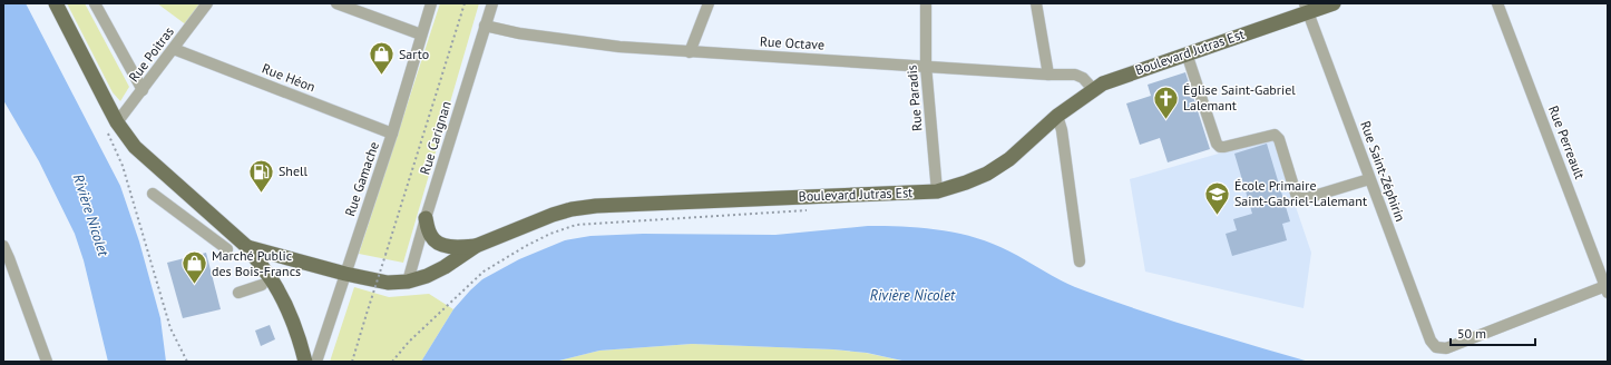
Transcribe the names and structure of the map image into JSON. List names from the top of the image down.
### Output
{
  "streets": {
    "main road": ["Boulevard Jutras Est"],
    "street": [
      "Rue Octave",
      "Rue Poitras",
      "Rue Héon",
      "Rue Paradis",
      "Rue Carignan",
      "Rue Perreault",
      "Rue Saint-Zéphirin",
      "Rue Gamache"
    ]
  },
  "crossings": [
    ["Rue Octave", "Boulevard Jutras Est"],
    ["Rue Octave", "Rue Paradis"],
    ["Rue Octave", "Rue Carignan"],
    ["Boulevard Jutras Est", "Rue Paradis"],
    ["Boulevard Jutras Est", "Rue Carignan"],
    ["Boulevard Jutras Est", "Rue Saint-Zéphirin"],
    ["Boulevard Jutras Est", "Rue Gamache"],
    ["Rue Poitras", "Rue Héon"],
    ["Rue Héon", "Rue Gamache"],
    ["Rue Perreault", "Rue Saint-Zéphirin"]
  ],
  "water": ["Rivière Nicolet"],
  "places": {
    "shop": ["Sarto", "Marché Public des Bois-Francs"],
    "church": ["Église Saint-Gabriel Lalemant"],
    "fuel station": ["Shell"],
    "school or university": ["École Primaire Saint-Gabriel-Lalemant"]
  },
  "scale_bar": "50 m"
}
